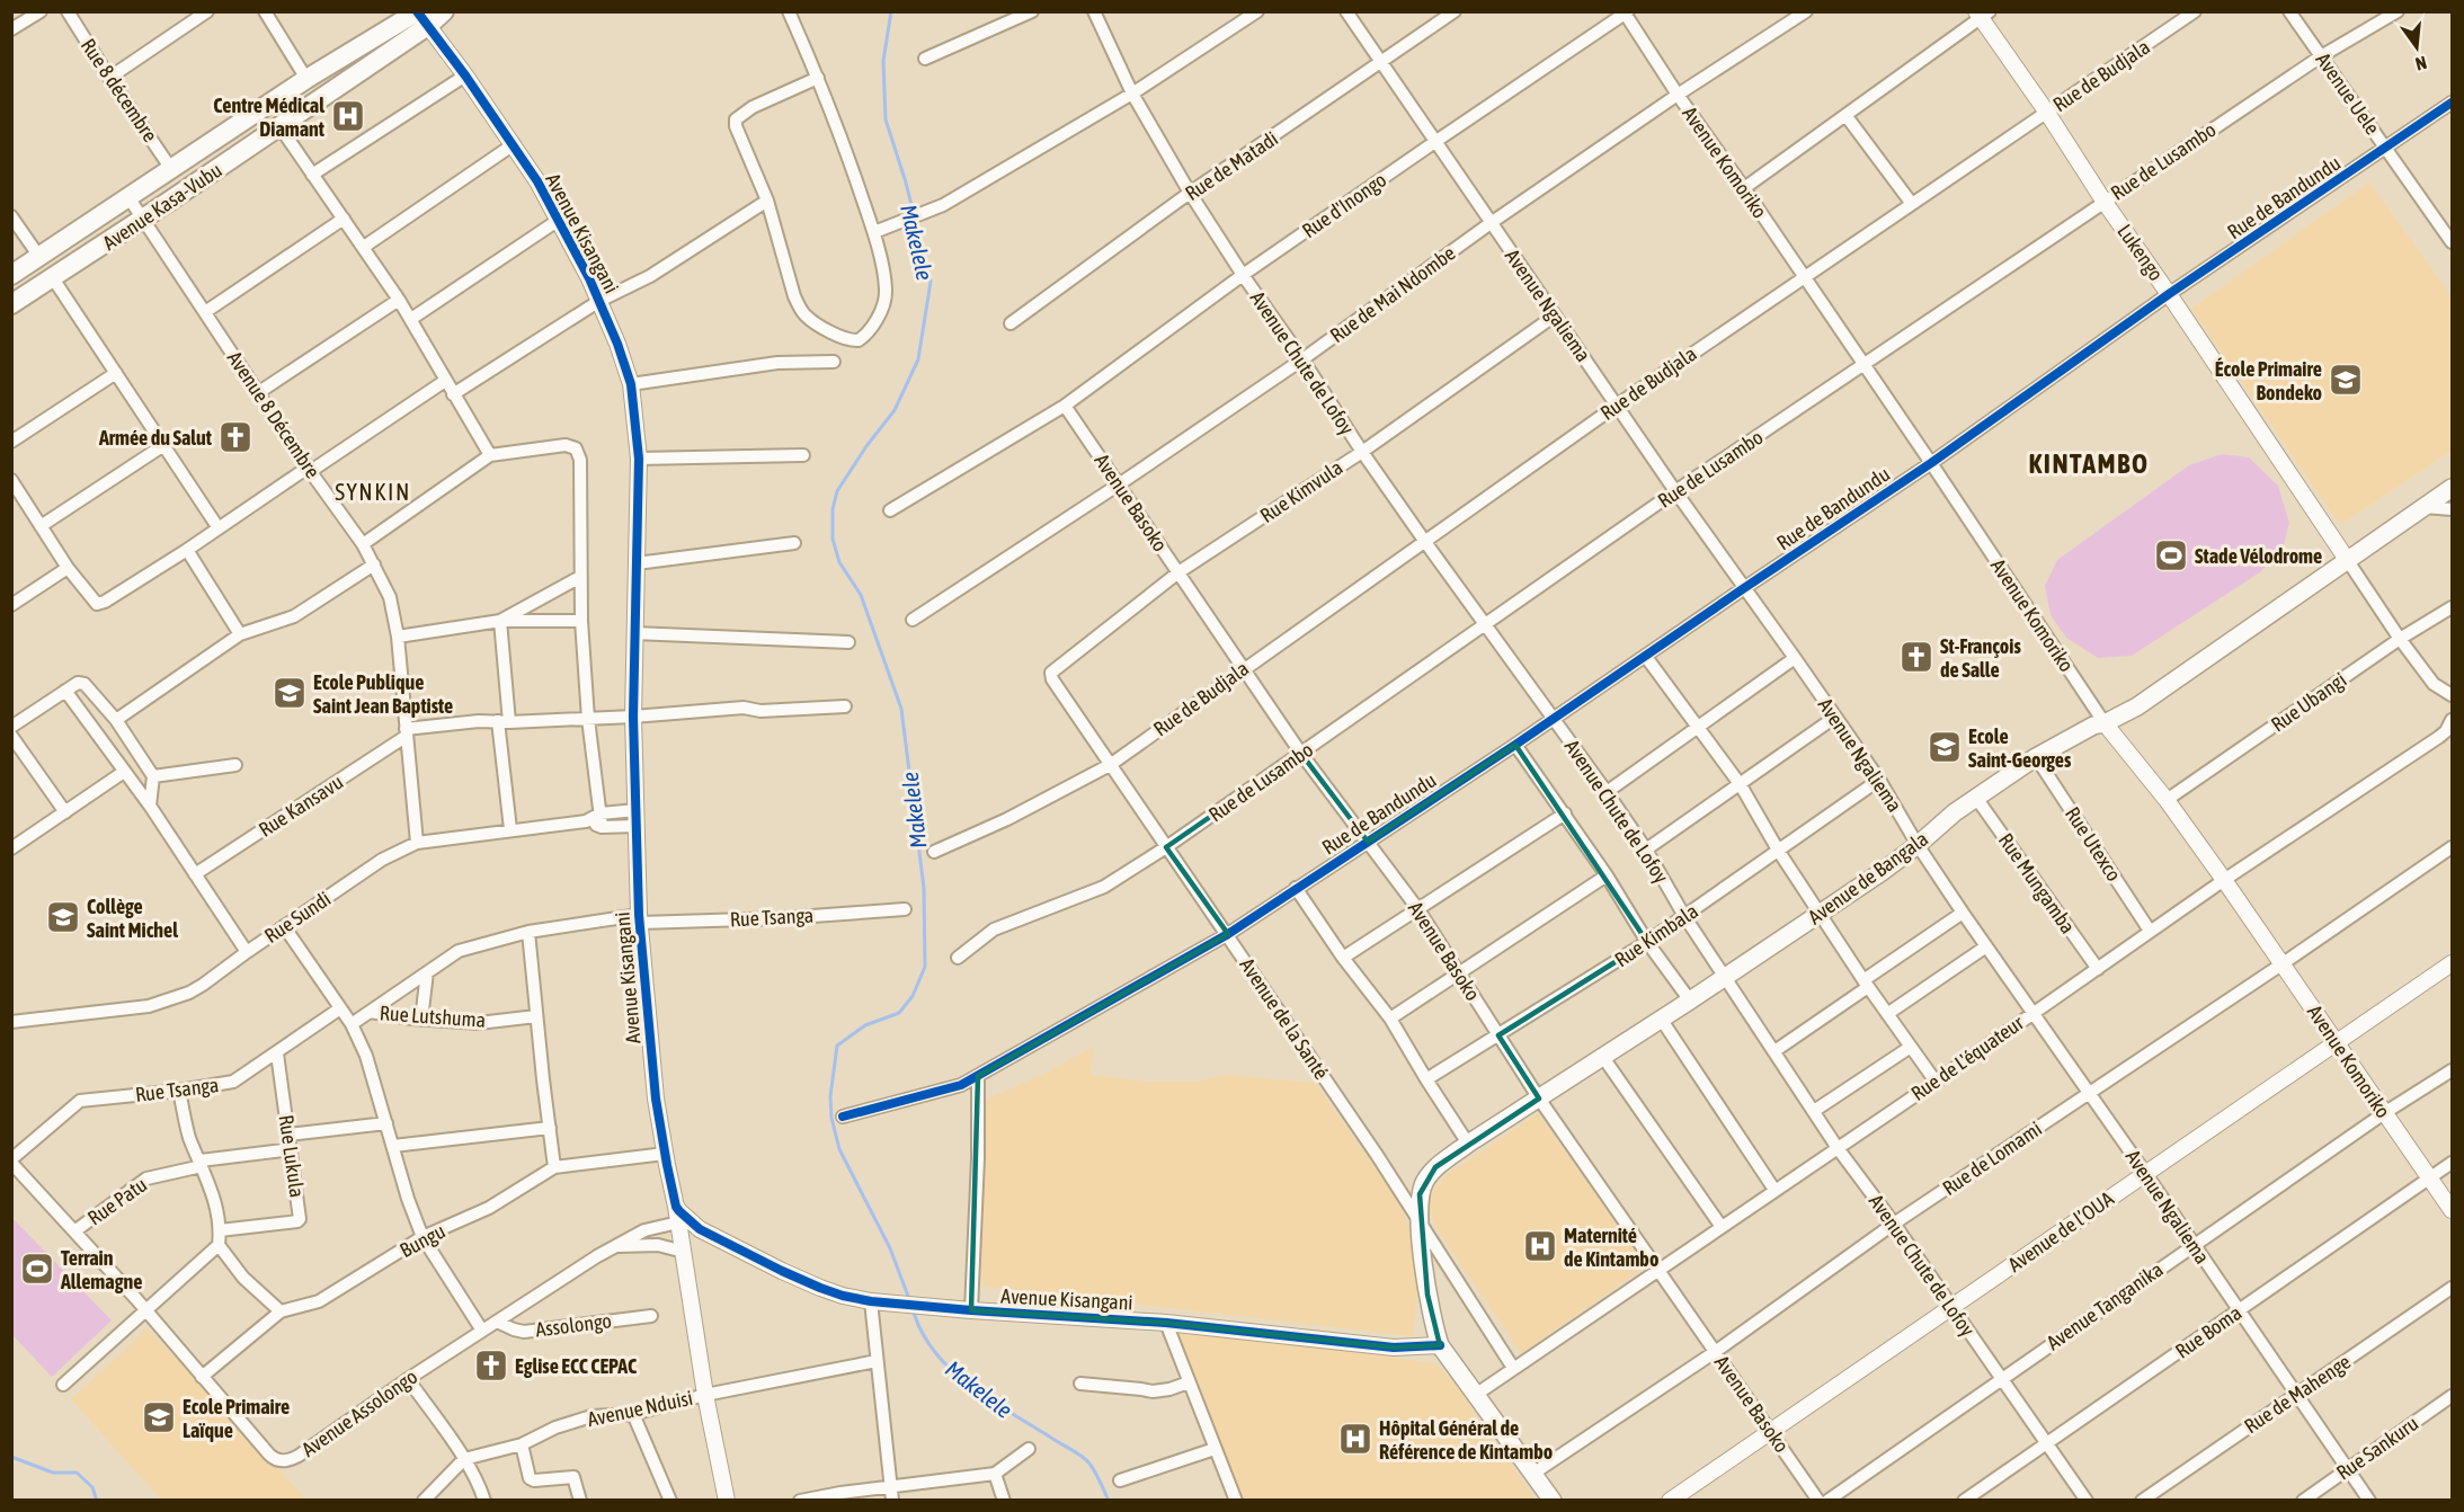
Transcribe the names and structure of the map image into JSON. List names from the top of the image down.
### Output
{
  "streets": {
    "main road": ["Avenue Kasa-Vubu", "Avenue de Bangala"],
    "street": [
      "Rue de Budjala",
      "Rue 8 décembre",
      "Avenue Uele",
      "Rue de Lusambo",
      "Avenue Komoriko",
      "Rue de Matadi",
      "Rue de Bandundu",
      "Rue d'Inongo",
      "Avenue Kisangani",
      "Lukengo",
      "Rue de Mai Ndombe",
      "Avenue Ngaliema",
      "Avenue Chute de Lofoy",
      "Avenue 8 Décembre",
      "Rue Kimvula",
      "Avenue Basoko",
      "Rue Ubangi",
      "Rue Kansavu",
      "Rue Utexco",
      "Rue Mungamba",
      "Rue Sundi",
      "Rue Tsanga",
      "Rue Kimbala",
      "Rue Lutshuma",
      "Avenue de la Santé",
      "Rue de L'équateur",
      "Rue Lukula",
      "Rue de Lomami",
      "Rue Patu",
      "Avenue de l’OUA",
      "Bungu",
      "Avenue Tanganika",
      "Assolongo",
      "Rue Boma",
      "Rue de Mahenge",
      "Avenue Nduisi",
      "Avenue Assolongo",
      "Rue Sankuru"
    ]
  },
  "crossings": [
    ["Rue de Budjala", "Avenue Komoriko"],
    ["Rue de Budjala", "Lukengo"],
    ["Rue de Budjala", "Avenue Ngaliema"],
    ["Rue de Budjala", "Avenue Chute de Lofoy"],
    ["Rue de Budjala", "Avenue Basoko"],
    ["Rue de Budjala", "Avenue de la Santé"],
    ["Rue 8 décembre", "Avenue Kasa-Vubu"],
    ["Avenue Uele", "Rue de Lusambo"],
    ["Avenue Uele", "Rue de Bandundu"],
    ["Rue de Lusambo", "Avenue Komoriko"],
    ["Rue de Lusambo", "Lukengo"],
    ["Rue de Lusambo", "Avenue Ngaliema"],
    ["Rue de Lusambo", "Avenue Chute de Lofoy"],
    ["Rue de Lusambo", "Avenue Basoko"],
    ["Rue de Lusambo", "Avenue de la Santé"],
    ["Avenue Komoriko", "Rue de Bandundu"],
    ["Avenue Komoriko", "Rue d'Inongo"],
    ["Avenue Komoriko", "Rue de Mai Ndombe"],
    ["Avenue Komoriko", "Rue Ubangi"],
    ["Avenue Komoriko", "Avenue de Bangala"],
    ["Avenue Komoriko", "Rue de L'équateur"],
    ["Avenue Komoriko", "Rue de Lomami"],
    ["Avenue Komoriko", "Avenue de l’OUA"],
    ["Avenue Komoriko", "Avenue Tanganika"],
    ["Avenue Komoriko", "Rue Boma"],
    ["Rue de Matadi", "Avenue Ngaliema"],
    ["Rue de Matadi", "Avenue Chute de Lofoy"],
    ["Rue de Bandundu", "Lukengo"],
    ["Rue de Bandundu", "Avenue Ngaliema"],
    ["Rue de Bandundu", "Avenue Chute de Lofoy"],
    ["Rue de Bandundu", "Avenue Basoko"],
    ["Rue de Bandundu", "Avenue de la Santé"],
    ["Rue d'Inongo", "Avenue Ngaliema"],
    ["Rue d'Inongo", "Avenue Chute de Lofoy"],
    ["Rue d'Inongo", "Avenue Basoko"],
    ["Avenue Kasa-Vubu", "Avenue Kisangani"],
    ["Avenue Kasa-Vubu", "Avenue 8 Décembre"],
    ["Avenue Kisangani", "Rue Kansavu"],
    ["Avenue Kisangani", "Avenue de Bangala"],
    ["Avenue Kisangani", "Rue Sundi"],
    ["Avenue Kisangani", "Rue Tsanga"],
    ["Avenue Kisangani", "Bungu"],
    ["Avenue Kisangani", "Avenue Assolongo"],
    ["Lukengo", "Avenue de Bangala"],
    ["Rue de Mai Ndombe", "Avenue Ngaliema"],
    ["Rue de Mai Ndombe", "Avenue Chute de Lofoy"],
    ["Rue de Mai Ndombe", "Avenue Basoko"],
    ["Avenue Ngaliema", "Rue Kimvula"],
    ["Avenue Ngaliema", "Avenue de Bangala"],
    ["Avenue Ngaliema", "Rue Kimbala"],
    ["Avenue Ngaliema", "Rue de L'équateur"],
    ["Avenue Ngaliema", "Rue de Lomami"],
    ["Avenue Ngaliema", "Avenue de l’OUA"],
    ["Avenue Ngaliema", "Avenue Tanganika"],
    ["Avenue Ngaliema", "Rue Boma"],
    ["Avenue Ngaliema", "Rue de Mahenge"],
    ["Avenue Ngaliema", "Rue Sankuru"],
    ["Avenue Chute de Lofoy", "Rue Kimvula"],
    ["Avenue Chute de Lofoy", "Avenue de Bangala"],
    ["Avenue Chute de Lofoy", "Rue Kimbala"],
    ["Avenue Chute de Lofoy", "Rue de L'équateur"],
    ["Avenue Chute de Lofoy", "Rue de Lomami"],
    ["Avenue Chute de Lofoy", "Avenue de l’OUA"],
    ["Avenue Chute de Lofoy", "Avenue Tanganika"],
    ["Avenue Chute de Lofoy", "Rue Boma"],
    ["Avenue 8 Décembre", "Rue Kansavu"],
    ["Avenue 8 Décembre", "Rue Sundi"],
    ["Rue Kimvula", "Avenue Basoko"],
    ["Rue Kimvula", "Avenue de la Santé"],
    ["Avenue Basoko", "Avenue de Bangala"],
    ["Avenue Basoko", "Rue Kimbala"],
    ["Avenue Basoko", "Rue de L'équateur"],
    ["Avenue Basoko", "Rue de Lomami"],
    ["Avenue Basoko", "Avenue de l’OUA"],
    ["Rue Utexco", "Avenue de Bangala"],
    ["Rue Utexco", "Rue de L'équateur"],
    ["Avenue de Bangala", "Rue Mungamba"],
    ["Avenue de Bangala", "Avenue de la Santé"],
    ["Rue Mungamba", "Rue de L'équateur"],
    ["Rue Tsanga", "Rue Lutshuma"],
    ["Rue Tsanga", "Rue Lukula"],
    ["Rue Tsanga", "Avenue Assolongo"],
    ["Avenue de la Santé", "Rue de L'équateur"],
    ["Rue Lukula", "Rue Patu"],
    ["Rue Patu", "Avenue Assolongo"],
    ["Bungu", "Avenue Assolongo"],
    ["Assolongo", "Avenue Assolongo"]
  ],
  "districts": ["KINTAMBO", "SYNKIN"],
  "water": ["Makelele"],
  "places": {
    "hospital": ["Centre Médical Diamant", "Maternité de Kintambo", "Hôpital Général de Référence de Kintambo"],
    "school or university": [
      "École Primaire Bondeko",
      "Ecole Publique Saint Jean Baptiste",
      "Ecole Saint-Georges",
      "Collège Saint Michel",
      "Ecole Primaire Laïque"
    ],
    "church": ["Armée du Salut", "St-François de Salle", "Eglise ECC CEPAC"],
    "sports": ["Stade Vélodrome", "Terrain Allemagne"]
  },
  "north": "bottom"
}
